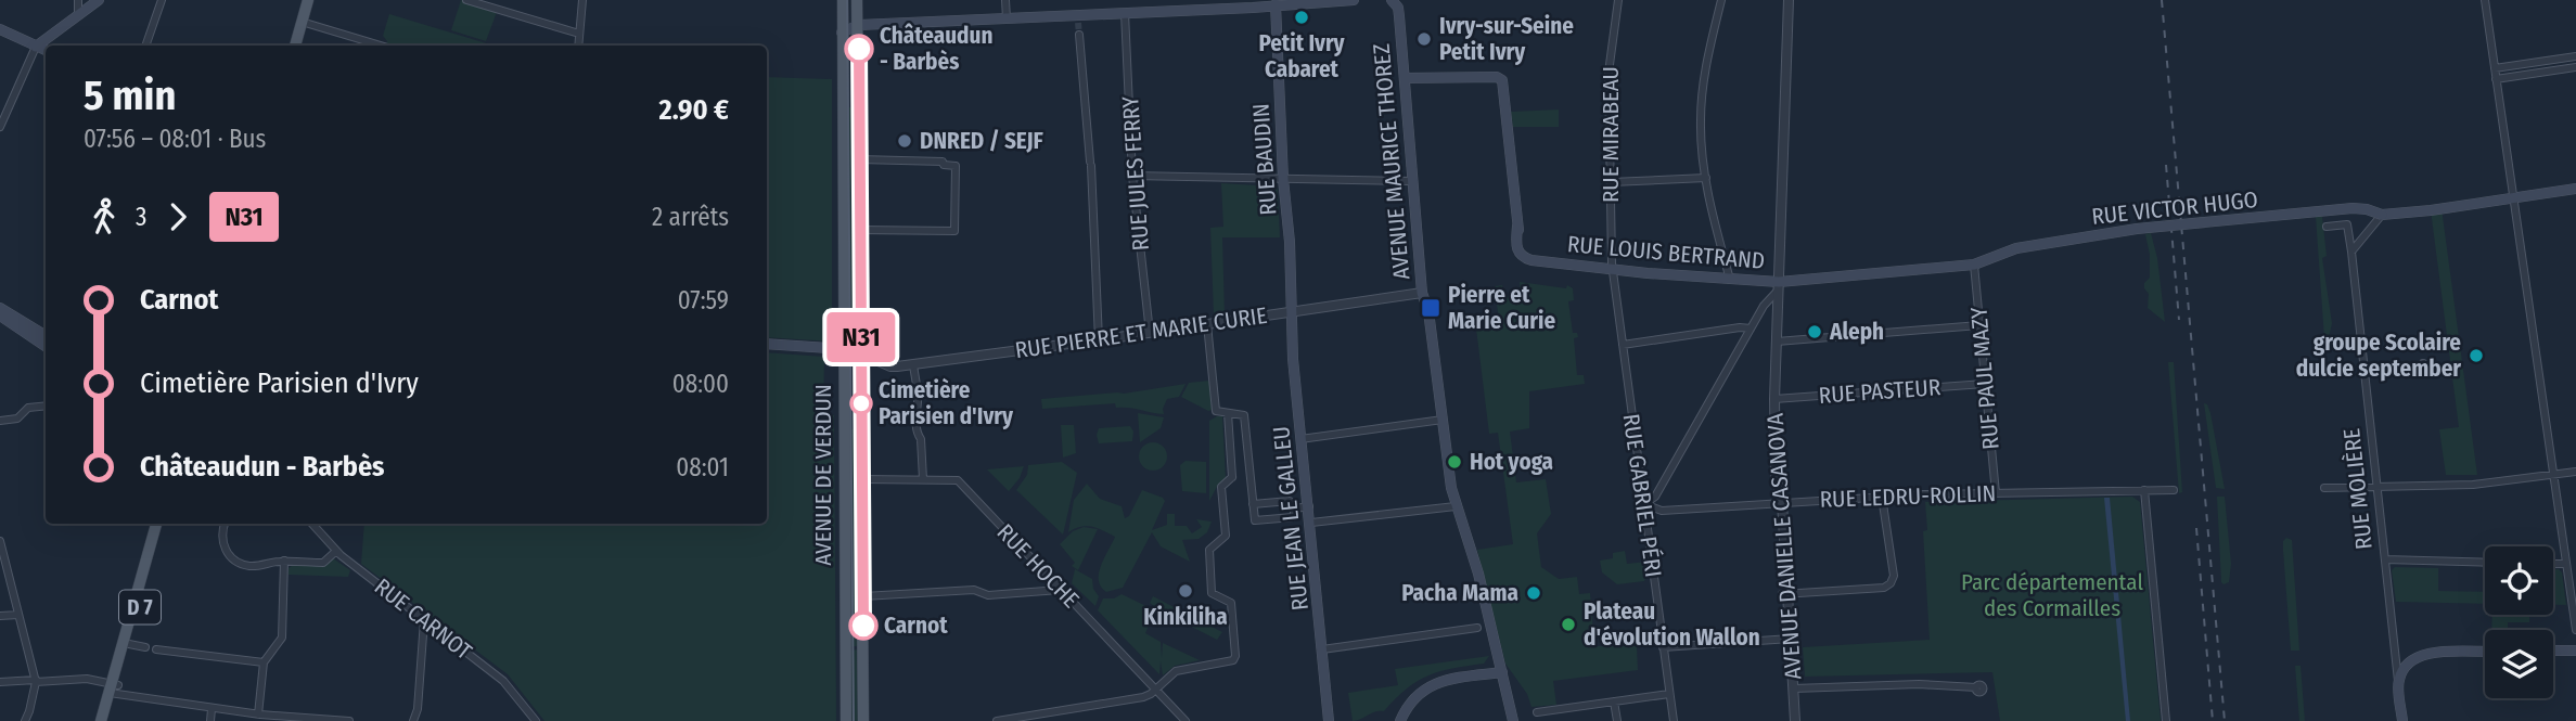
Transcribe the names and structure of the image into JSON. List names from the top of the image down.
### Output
{
  "streets": {
    "main road": [
      "RUE BAUDIN",
      "AVENUE MAURICE THOREZ",
      "RUE VICTOR HUGO",
      "RUE LOUIS BERTRAND",
      "AVENUE DE VERDUN",
      "RUE MOLIÈRE",
      "RUE JEAN LE GALLEU",
      "D 7"
    ],
    "street": [
      "RUE MIRABEAU",
      "RUE JULES FERRY",
      "RUE PIERRE ET MARIE CURIE",
      "RUE PAUL MAZY",
      "RUE PASTEUR",
      "RUE GABRIEL PÉRI",
      "RUE LEDRU-ROLLIN",
      "AVENUE DANIELLE CASANOVA",
      "RUE HOCHE",
      "RUE CARNOT"
    ]
  },
  "crossings": [
    ["RUE MIRABEAU", "RUE LOUIS BERTRAND"],
    ["RUE MIRABEAU", "RUE GABRIEL PÉRI"],
    ["RUE BAUDIN", "RUE PIERRE ET MARIE CURIE"],
    ["RUE BAUDIN", "RUE JEAN LE GALLEU"],
    ["AVENUE MAURICE THOREZ", "RUE LOUIS BERTRAND"],
    ["AVENUE MAURICE THOREZ", "RUE PIERRE ET MARIE CURIE"],
    ["RUE JULES FERRY", "RUE PIERRE ET MARIE CURIE"],
    ["RUE VICTOR HUGO", "RUE LOUIS BERTRAND"],
    ["RUE VICTOR HUGO", "RUE PAUL MAZY"],
    ["RUE VICTOR HUGO", "AVENUE DANIELLE CASANOVA"],
    ["RUE LOUIS BERTRAND", "RUE GABRIEL PÉRI"],
    ["RUE LOUIS BERTRAND", "AVENUE DANIELLE CASANOVA"],
    ["RUE PIERRE ET MARIE CURIE", "AVENUE DE VERDUN"],
    ["RUE PIERRE ET MARIE CURIE", "RUE JEAN LE GALLEU"],
    ["RUE PAUL MAZY", "RUE PASTEUR"],
    ["RUE PAUL MAZY", "RUE LEDRU-ROLLIN"],
    ["RUE PASTEUR", "AVENUE DANIELLE CASANOVA"],
    ["AVENUE DE VERDUN", "RUE HOCHE"],
    ["RUE GABRIEL PÉRI", "RUE LEDRU-ROLLIN"],
    ["RUE LEDRU-ROLLIN", "AVENUE DANIELLE CASANOVA"]
  ],
  "parks": ["Parc départemental des Cormailles"],
  "places": {
    "other": [
      "Petit Ivry Cabaret",
      "Ivry-sur-Seine Petit Ivry",
      "Châteaudun - Barbès",
      "DNRED / SEJF",
      "Aleph",
      "groupe Scolaire dulcie september",
      "Cimetière Parisien d'Ivry",
      "Hot yoga",
      "Kinkiliha",
      "Pacha Mama",
      "Plateau d'évolution Wallon",
      "Carnot"
    ],
    "transit": ["Pierre et Marie Curie"]
  },
  "lines": ["bus line N31"],
  "page": {
    "on_map": "N31",
    "heading": ["5 min", "07:56 – 08:01 · Bus", "2.90 €"],
    "legs": ["3", "N31", "2 arrêts"],
    "list": [
      {
        "name": "Carnot",
        "value": "07:59"
      },
      {
        "name": "Cimetière Parisien d'Ivry",
        "value": "08:00"
      },
      {
        "name": "Châteaudun - Barbès",
        "value": "08:01"
      }
    ]
  }
}
